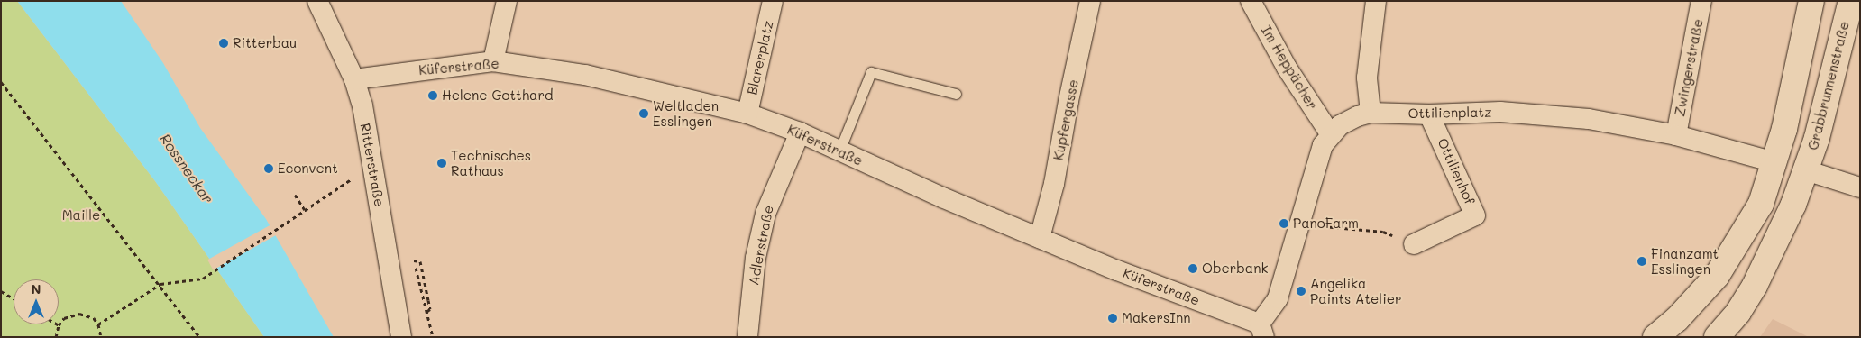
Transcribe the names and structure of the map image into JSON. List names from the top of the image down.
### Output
{
  "streets": {
    "main road": ["Grabbrunnenstraße"],
    "street": [
      "Blarerplatz",
      "Küferstraße",
      "Im Heppächer",
      "Zwingerstraße",
      "Ottilienplatz",
      "Kupfergasse",
      "Ritterstraße",
      "Ottilienhof",
      "Adlerstraße"
    ]
  },
  "crossings": [
    ["Blarerplatz", "Küferstraße"],
    ["Küferstraße", "Kupfergasse"],
    ["Küferstraße", "Ritterstraße"],
    ["Küferstraße", "Adlerstraße"],
    ["Im Heppächer", "Ottilienplatz"],
    ["Zwingerstraße", "Ottilienplatz"],
    ["Ottilienplatz", "Ottilienhof"]
  ],
  "water": ["Rossneckar"],
  "parks": ["Maille"],
  "places": [
    "Ritterbau",
    "Helene Gotthard",
    "Weltladen Esslingen",
    "Technisches Rathaus",
    "Econvent",
    "PanoFarm",
    "Finanzamt Esslingen",
    "Oberbank",
    "Angelika Paints Atelier",
    "MakersInn"
  ],
  "north": "top"
}
